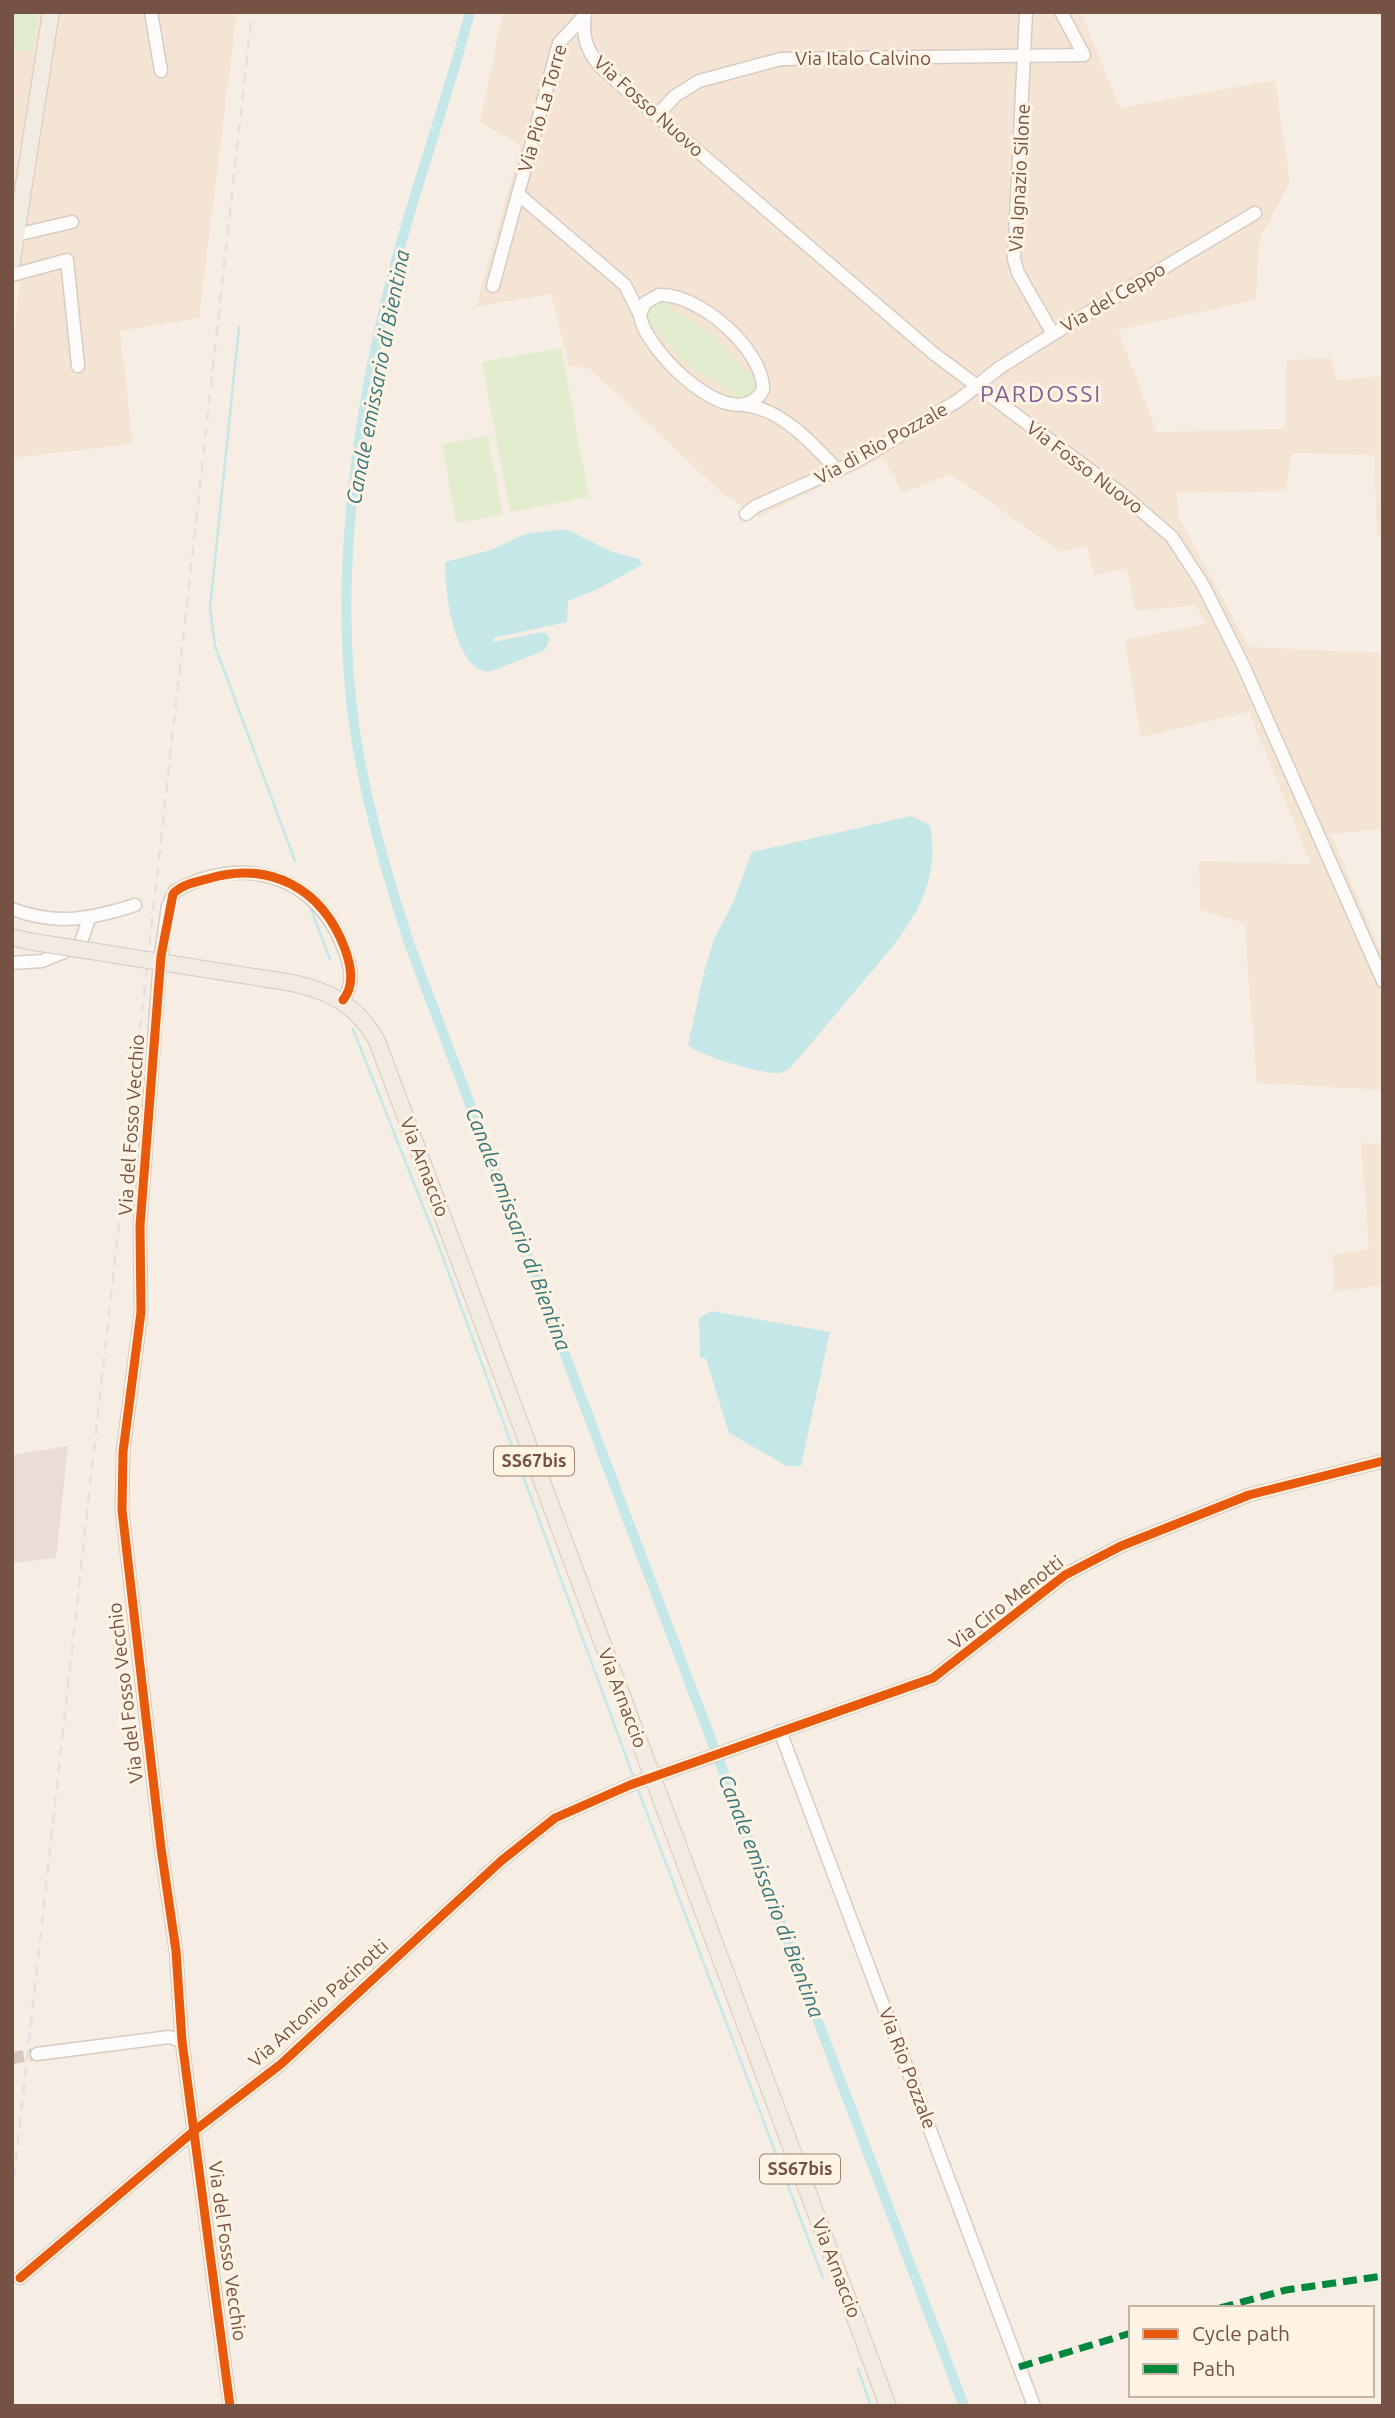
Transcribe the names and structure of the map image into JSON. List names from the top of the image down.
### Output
{
  "streets": {
    "main road": ["Via Arnaccio", "SS67bis"],
    "street": [
      "Via Italo Calvino",
      "Via Fosso Nuovo",
      "Via Pio La Torre",
      "Via Ignazio Silone",
      "Via del Ceppo",
      "Via di Rio Pozzale",
      "Via del Fosso Vecchio",
      "Via Ciro Menotti",
      "Via Antonio Pacinotti",
      "Via Rio Pozzale"
    ]
  },
  "crossings": [
    ["Via Italo Calvino", "Via Fosso Nuovo"],
    ["Via Italo Calvino", "Via Ignazio Silone"],
    ["Via Fosso Nuovo", "Via Pio La Torre"],
    ["Via Fosso Nuovo", "Via del Ceppo"],
    ["Via Fosso Nuovo", "Via di Rio Pozzale"],
    ["Via Pio La Torre", "Via di Rio Pozzale"],
    ["Via Ignazio Silone", "Via del Ceppo"],
    ["Via del Ceppo", "Via di Rio Pozzale"],
    ["Via del Fosso Vecchio", "Via Antonio Pacinotti"],
    ["Via Arnaccio", "Via Ciro Menotti"],
    ["Via Arnaccio", "Via Antonio Pacinotti"],
    ["Via Ciro Menotti", "Via Antonio Pacinotti"],
    ["Via Ciro Menotti", "Via Rio Pozzale"]
  ],
  "districts": ["PARDOSSI"],
  "water": ["Canale emissario di Bientina"],
  "legend": ["Cycle path", "Path"]
}
